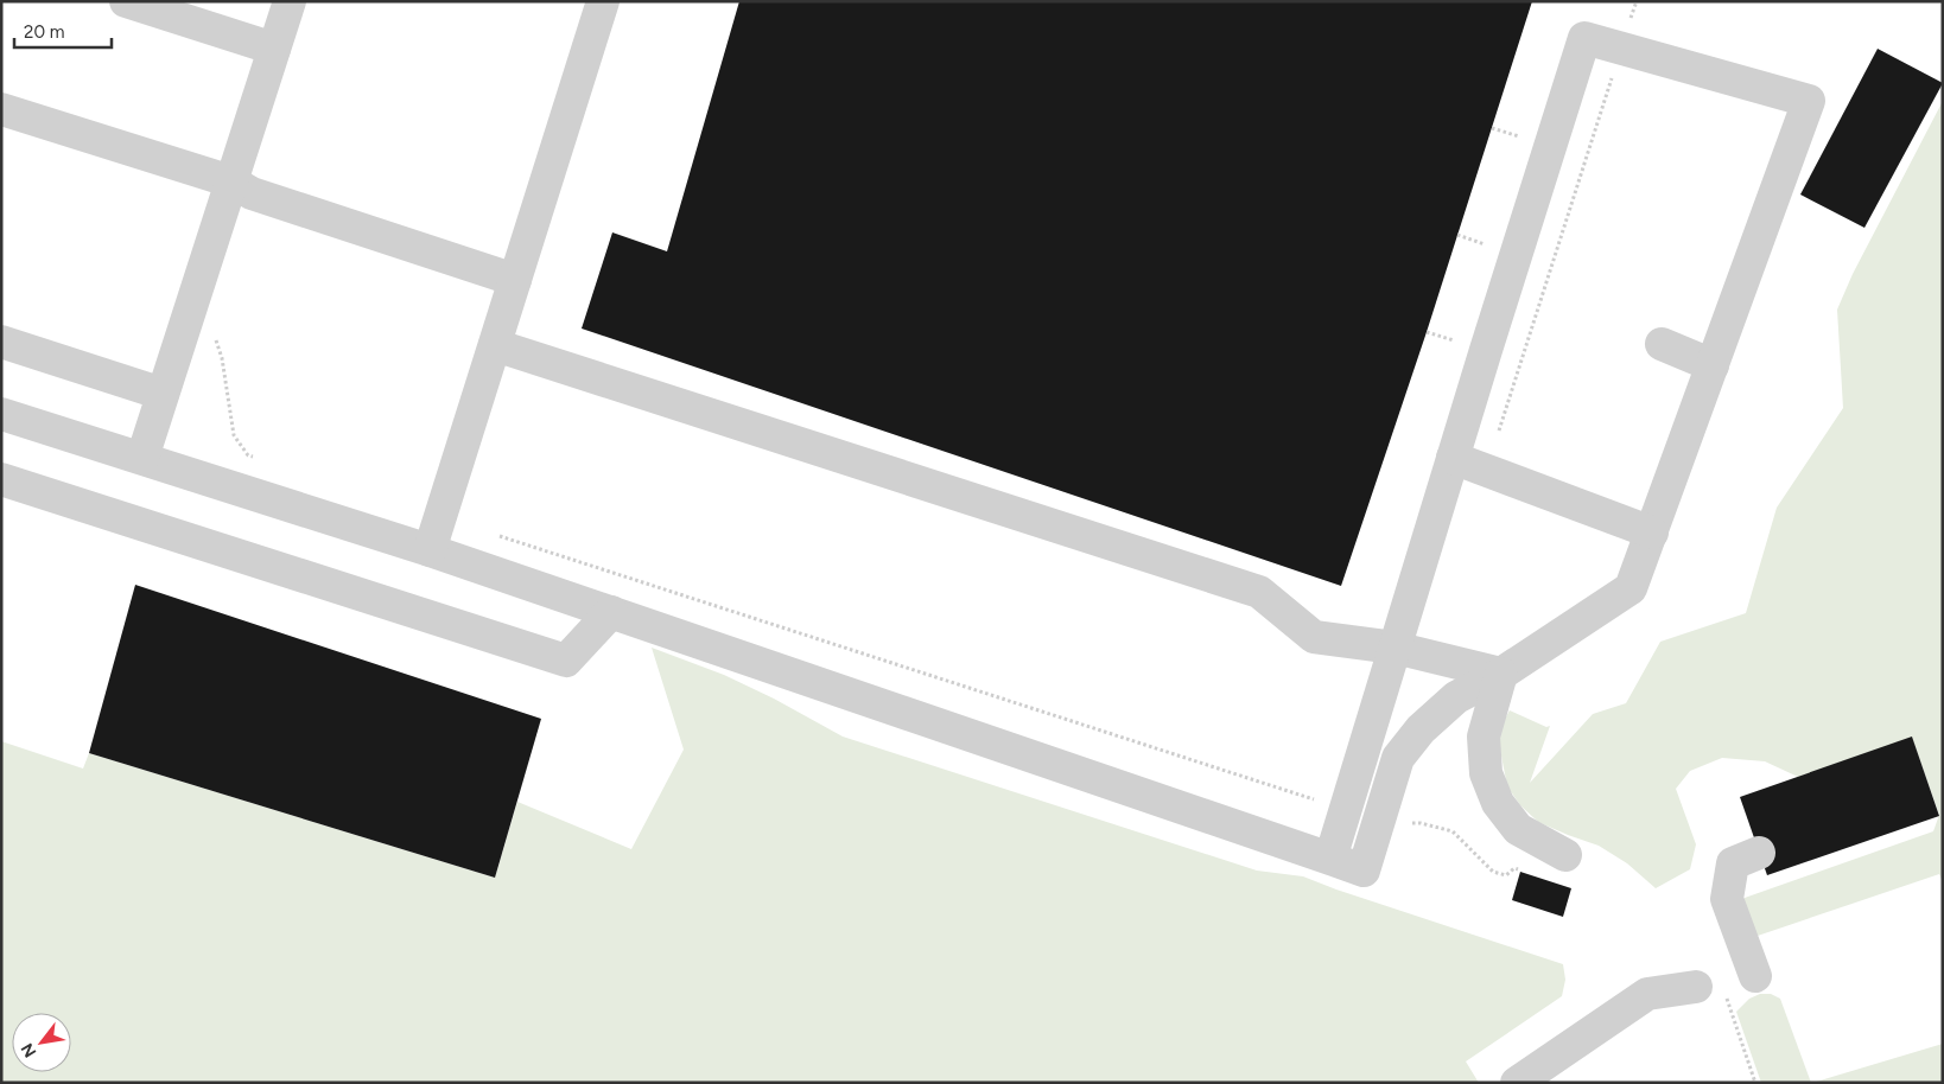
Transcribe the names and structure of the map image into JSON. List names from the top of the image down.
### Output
{
  "scale_bar": "20 m",
  "north": "bottom left"
}
